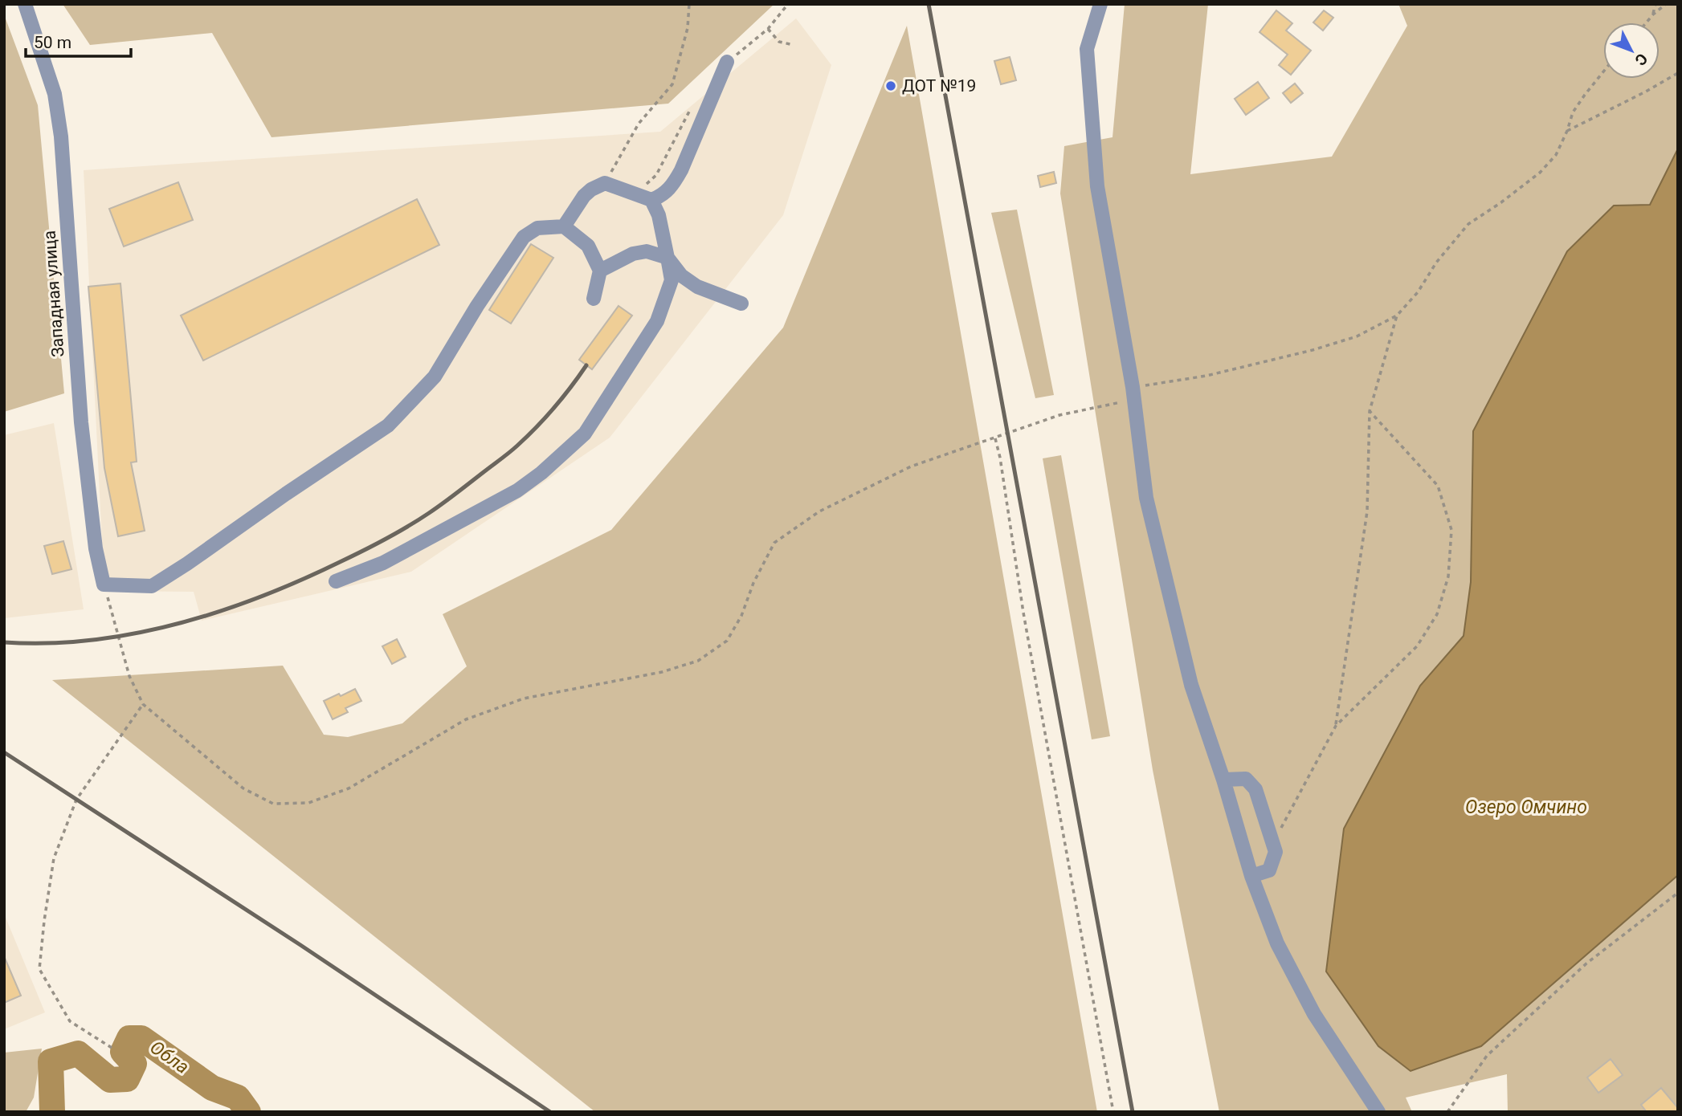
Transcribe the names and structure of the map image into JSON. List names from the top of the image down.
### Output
{
  "streets": {
    "street": ["Западная улица"]
  },
  "water": ["Озеро Омчино", "Обла"],
  "places": ["ДОТ №19"],
  "scale_bar": "50 m",
  "north": "bottom right"
}
